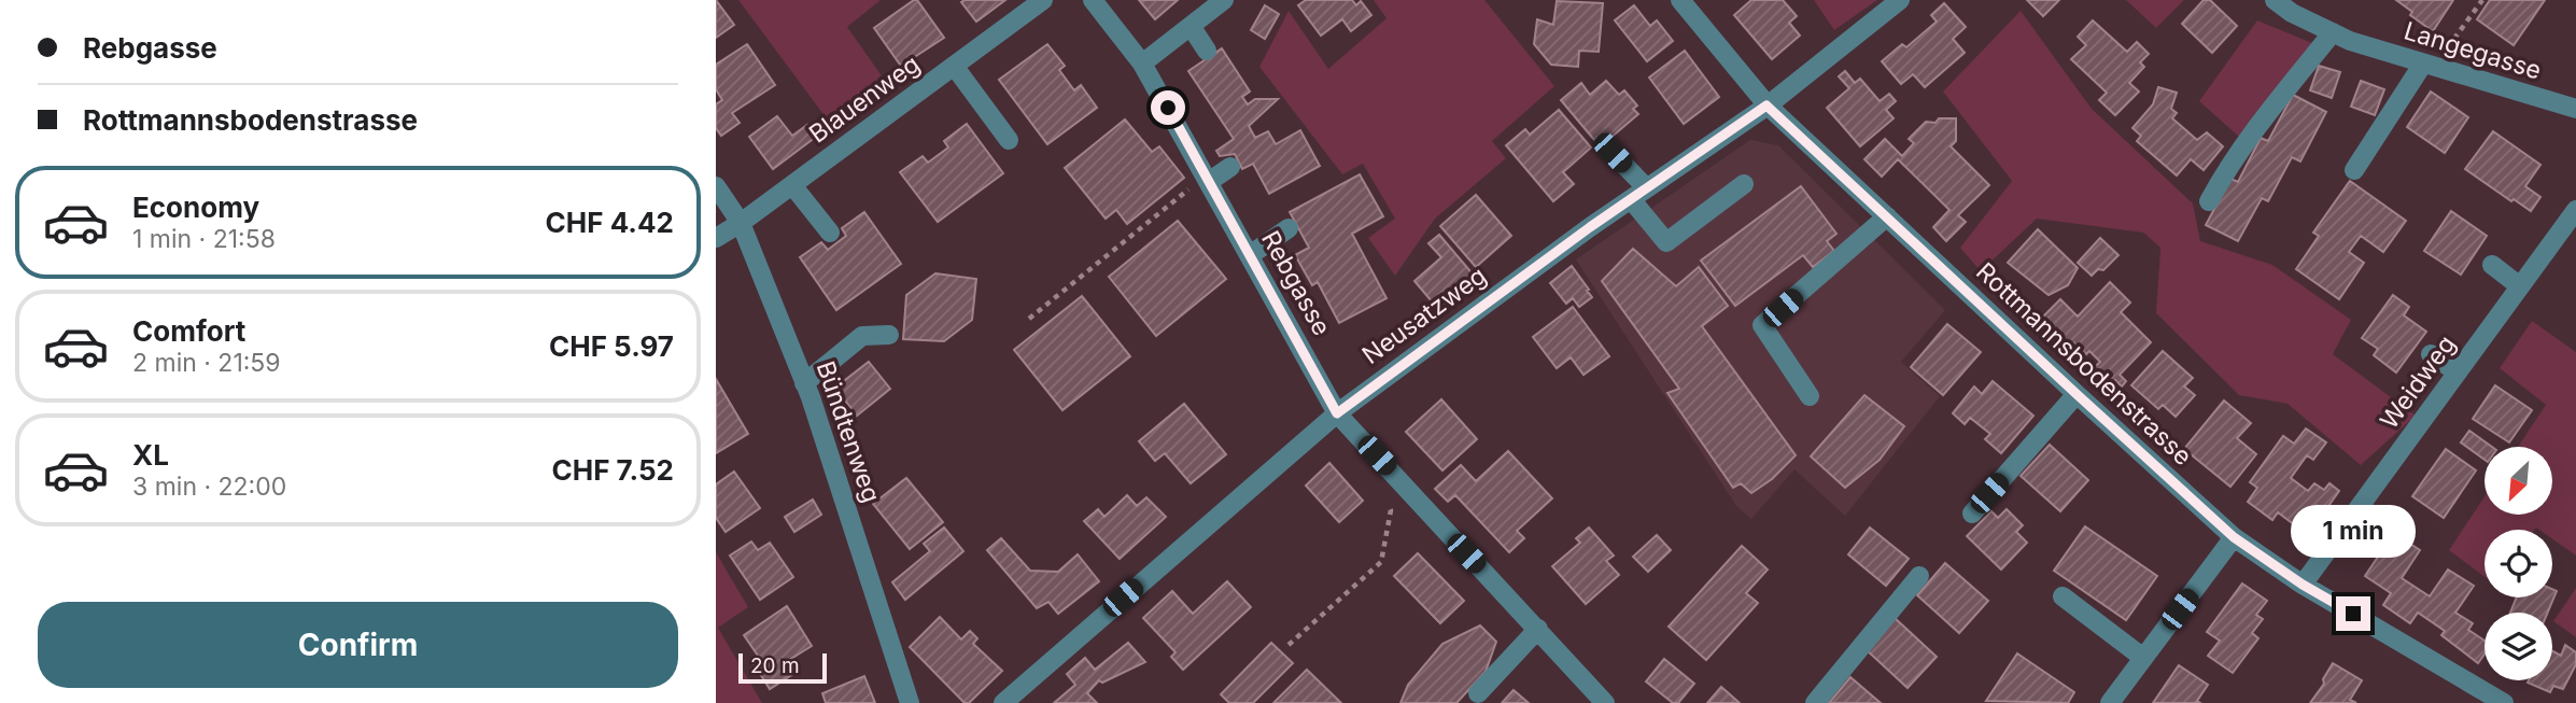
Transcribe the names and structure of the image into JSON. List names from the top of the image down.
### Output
{
  "streets": {
    "street": [
      "Langegasse",
      "Blauenweg",
      "Rebgasse",
      "Neusatzweg",
      "Rottmannsbodenstrasse",
      "Weidweg",
      "Bündtenweg"
    ]
  },
  "crossings": [
    ["Blauenweg", "Bündtenweg"],
    ["Rebgasse", "Neusatzweg"],
    ["Neusatzweg", "Rottmannsbodenstrasse"],
    ["Rottmannsbodenstrasse", "Weidweg"]
  ],
  "scale_bar": "20 m",
  "north": "bottom left",
  "page": {
    "banner": ["Rebgasse", "Rottmannsbodenstrasse"],
    "list": [
      {
        "name": "Economy",
        "note": "1 min · 21:58",
        "value": "CHF 4.42"
      },
      {
        "name": "Comfort",
        "note": "2 min · 21:59",
        "value": "CHF 5.97"
      },
      {
        "name": "XL",
        "note": "3 min · 22:00",
        "value": "CHF 7.52"
      }
    ],
    "bubble": "1 min",
    "buttons": "Confirm",
    "scale": "20 m"
  }
}
